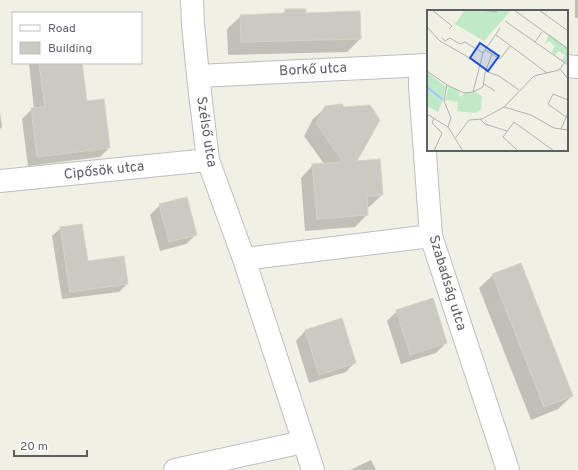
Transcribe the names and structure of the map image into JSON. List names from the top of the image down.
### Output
{
  "streets": {
    "street": [
      "Borkő utca",
      "Szélső utca",
      "Cipősök utca",
      "Szabadság utca"
    ]
  },
  "crossings": [
    ["Borkő utca", "Szélső utca"],
    ["Borkő utca", "Szabadság utca"],
    ["Szélső utca", "Cipősök utca"]
  ],
  "legend": ["Road", "Building"],
  "scale_bar": "20 m"
}
